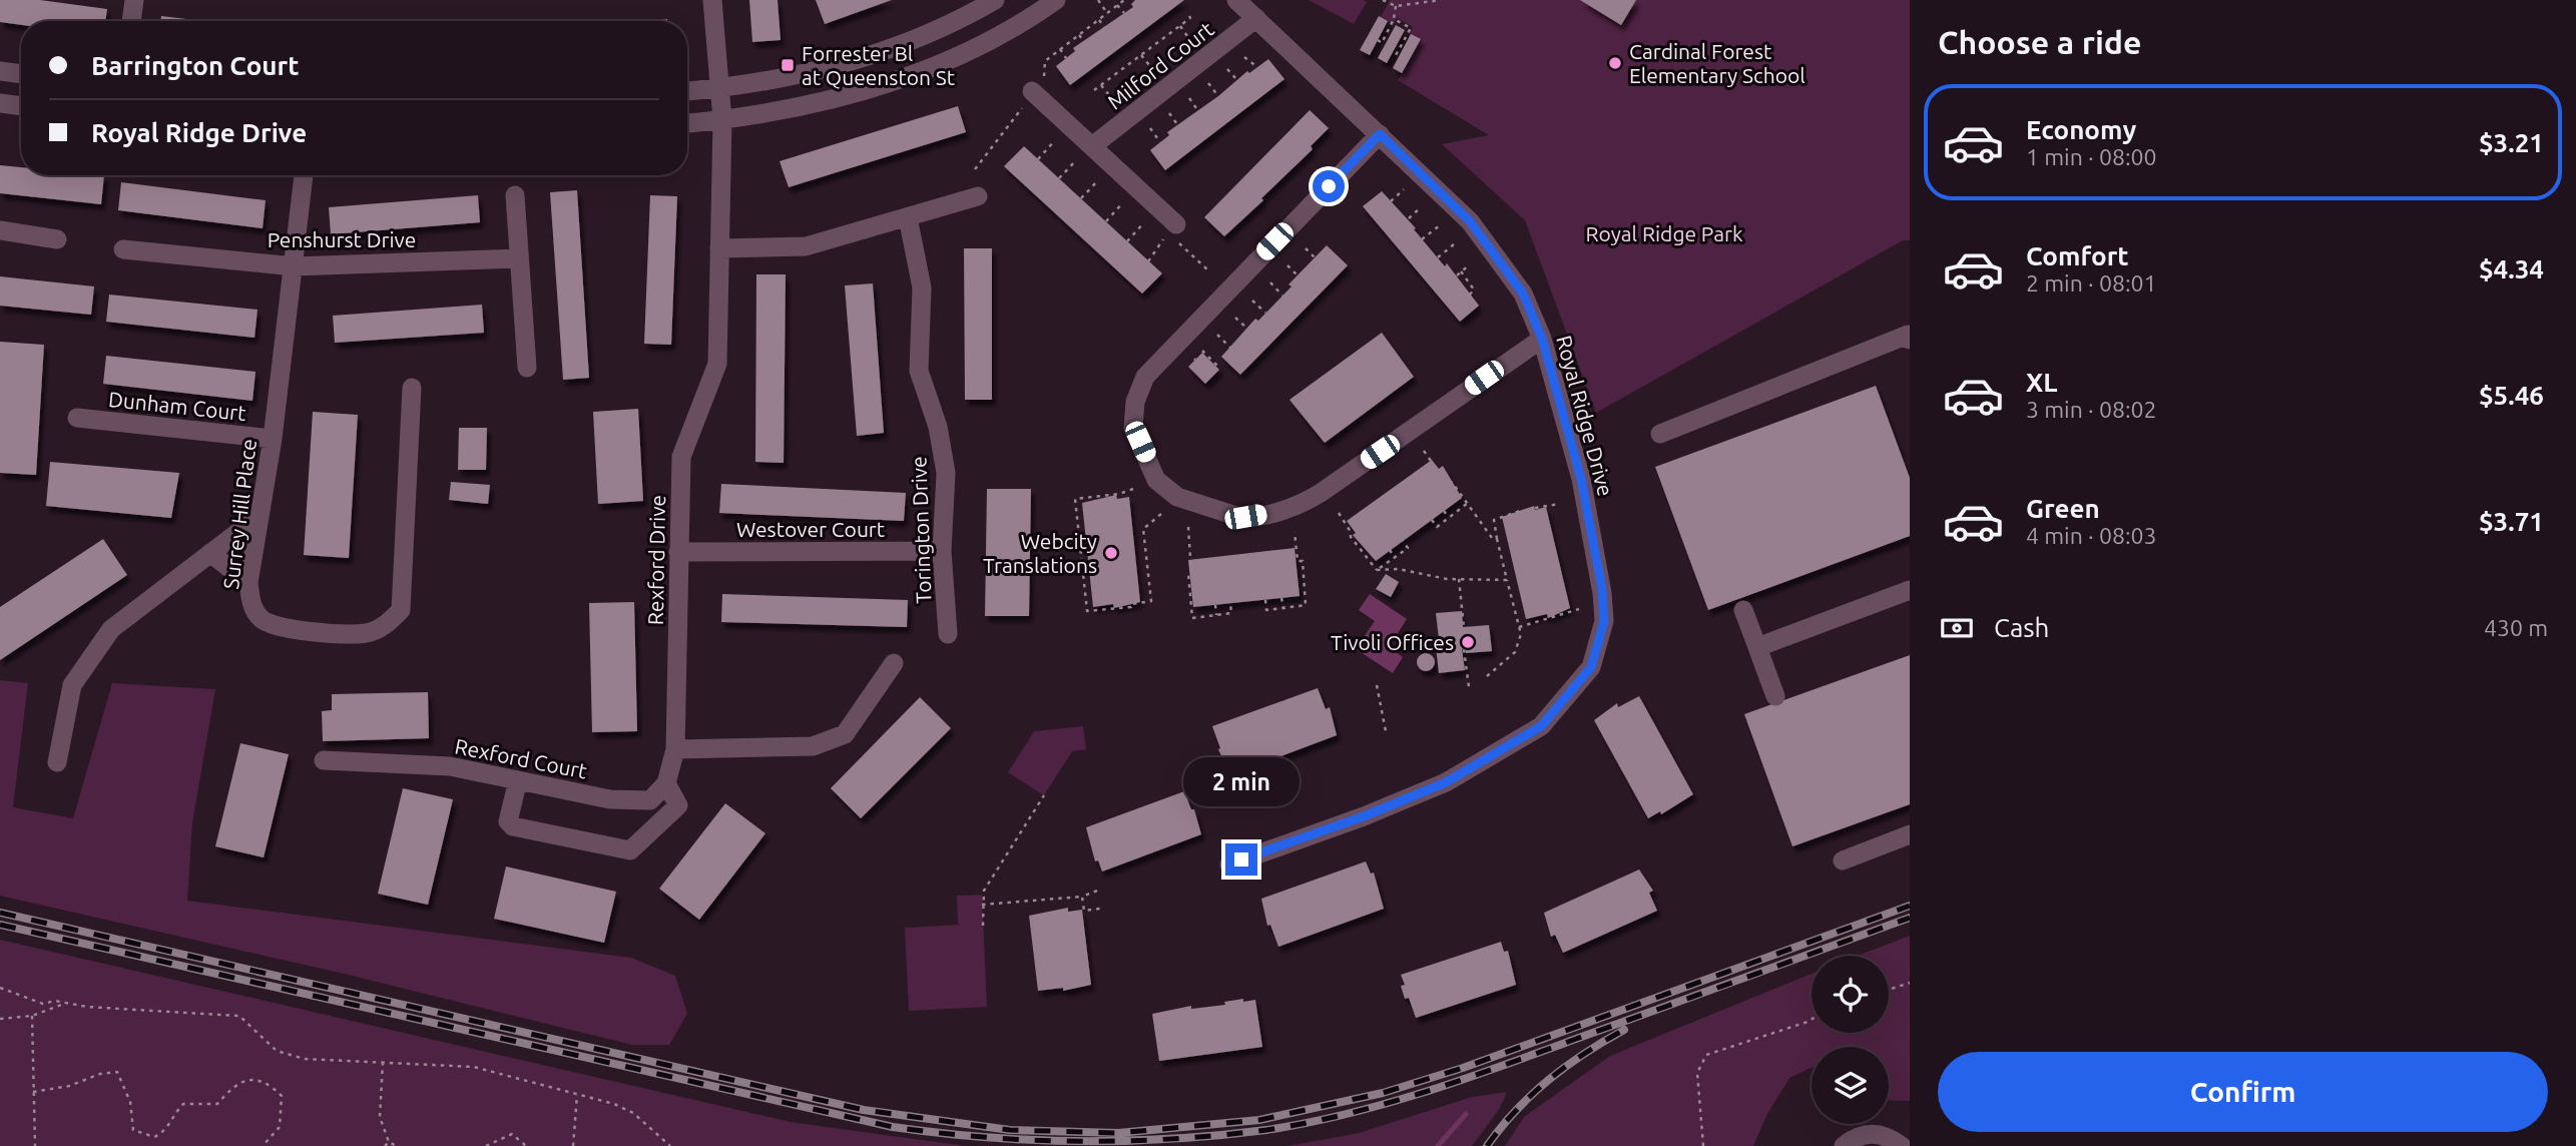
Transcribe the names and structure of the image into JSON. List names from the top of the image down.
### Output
{
  "streets": {
    "street": [
      "Milford Court",
      "Penshurst Drive",
      "Dunham Court",
      "Royal Ridge Drive",
      "Surrey Hill Place",
      "Westover Court",
      "Torington Drive",
      "Rexford Drive",
      "Rexford Court"
    ]
  },
  "crossings": [
    ["Milford Court", "Royal Ridge Drive"],
    ["Penshurst Drive", "Surrey Hill Place"],
    ["Dunham Court", "Surrey Hill Place"],
    ["Westover Court", "Torington Drive"],
    ["Westover Court", "Rexford Drive"]
  ],
  "parks": ["Royal Ridge Park"],
  "places": {
    "other": ["Cardinal Forest Elementary School", "Webcity Translations", "Tivoli Offices"],
    "transit": ["Forrester Bl at Queenston St"]
  },
  "page": {
    "heading": "Choose a ride",
    "banner": ["Barrington Court", "Royal Ridge Drive"],
    "list": [
      {
        "name": "Economy",
        "note": "1 min · 08:00",
        "value": "$3.21"
      },
      {
        "name": "Comfort",
        "note": "2 min · 08:01",
        "value": "$4.34"
      },
      {
        "name": "XL",
        "note": "3 min · 08:02",
        "value": "$5.46"
      },
      {
        "name": "Green",
        "note": "4 min · 08:03",
        "value": "$3.71"
      }
    ],
    "pay": ["Cash", "430 m"],
    "bubble": "2 min",
    "buttons": "Confirm"
  }
}
